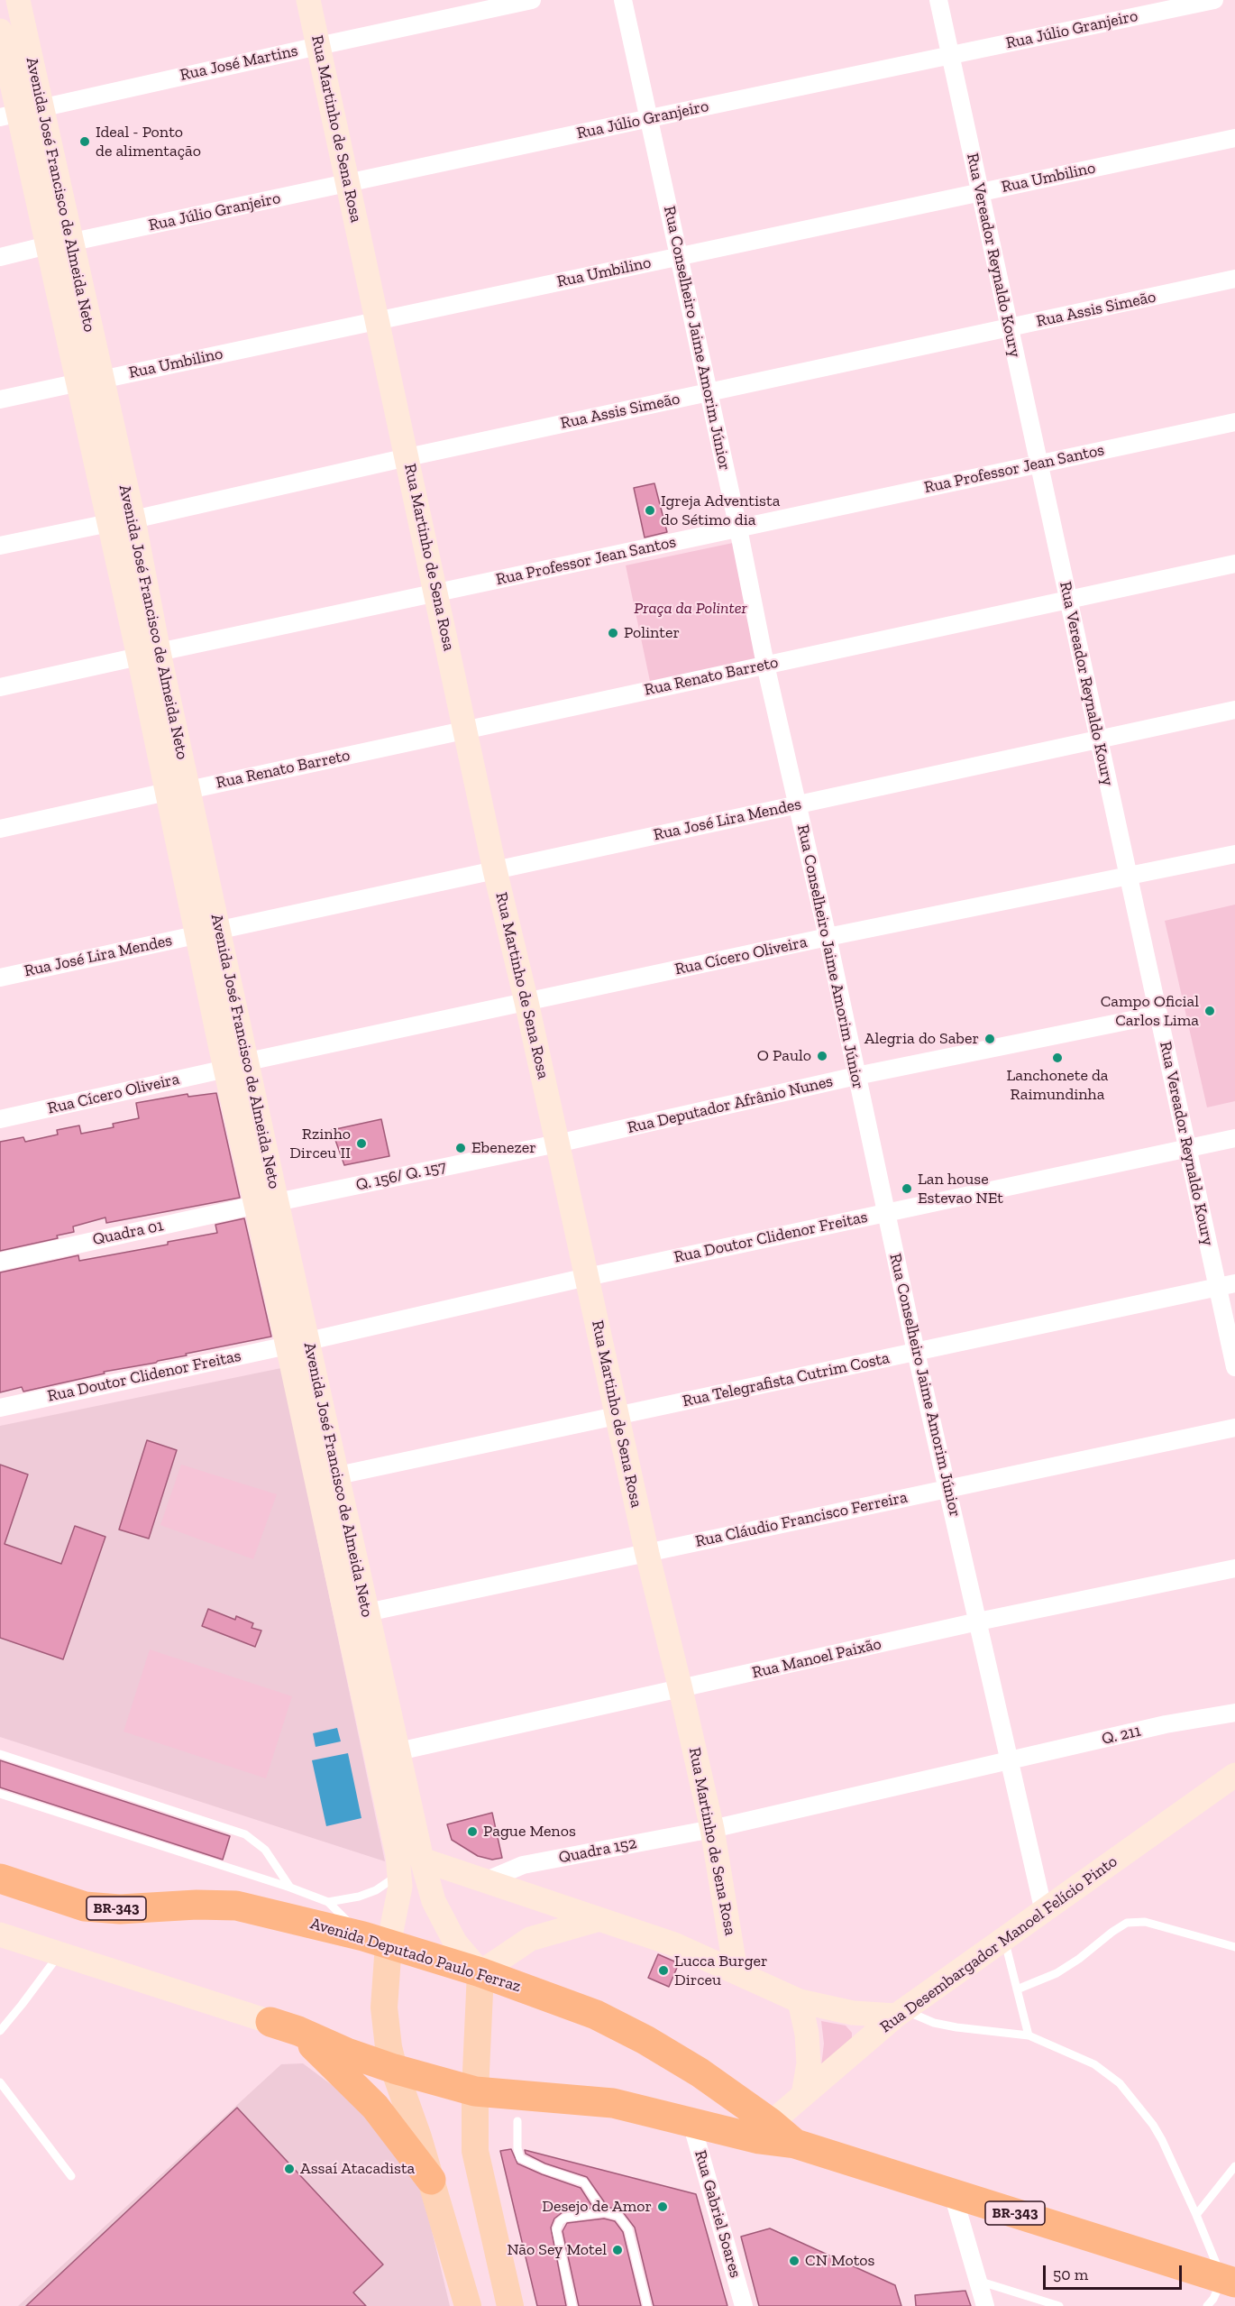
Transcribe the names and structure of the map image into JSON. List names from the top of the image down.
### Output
{
  "streets": {
    "highway": ["BR-343", "Avenida Deputado Paulo Ferraz"],
    "main road": ["Rua Martinho de Sena Rosa", "Avenida José Francisco de Almeida Neto", "Rua Desembargador Manoel Felício Pinto"],
    "street": [
      "Rua Júlio Granjeiro",
      "Rua José Martins",
      "Rua Umbilino",
      "Rua Vereador Reynaldo Koury",
      "Rua Assis Simeão",
      "Rua Conselheiro Jaime Amorim Júnior",
      "Rua Professor Jean Santos",
      "Rua Renato Barreto",
      "Rua José Lira Mendes",
      "Rua Cícero Oliveira",
      "Rua Deputador Afrânio Nunes",
      "Q. 156/ Q. 157",
      "Quadra 01",
      "Rua Doutor Clidenor Freitas",
      "Rua Telegrafista Cutrim Costa",
      "Rua Cláudio Francisco Ferreira",
      "Rua Manoel Paixão",
      "Q. 211",
      "Quadra 152",
      "Rua Gabriel Soares"
    ]
  },
  "crossings": [
    ["Rua Júlio Granjeiro", "Rua Martinho de Sena Rosa"],
    ["Rua Júlio Granjeiro", "Avenida José Francisco de Almeida Neto"],
    ["Rua Júlio Granjeiro", "Rua Vereador Reynaldo Koury"],
    ["Rua Júlio Granjeiro", "Rua Conselheiro Jaime Amorim Júnior"],
    ["Rua José Martins", "Rua Martinho de Sena Rosa"],
    ["Rua José Martins", "Avenida José Francisco de Almeida Neto"],
    ["Rua Martinho de Sena Rosa", "Rua Umbilino"],
    ["Rua Martinho de Sena Rosa", "Rua Assis Simeão"],
    ["Rua Martinho de Sena Rosa", "Rua Professor Jean Santos"],
    ["Rua Martinho de Sena Rosa", "Rua Renato Barreto"],
    ["Rua Martinho de Sena Rosa", "Rua José Lira Mendes"],
    ["Rua Martinho de Sena Rosa", "Rua Cícero Oliveira"],
    ["Rua Martinho de Sena Rosa", "Rua Deputador Afrânio Nunes"],
    ["Rua Martinho de Sena Rosa", "Q. 156/ Q. 157"],
    ["Rua Martinho de Sena Rosa", "Rua Doutor Clidenor Freitas"],
    ["Rua Martinho de Sena Rosa", "Rua Telegrafista Cutrim Costa"],
    ["Rua Martinho de Sena Rosa", "Rua Cláudio Francisco Ferreira"],
    ["Rua Martinho de Sena Rosa", "Rua Manoel Paixão"],
    ["Rua Martinho de Sena Rosa", "Q. 211"],
    ["Rua Martinho de Sena Rosa", "Quadra 152"],
    ["Rua Umbilino", "Avenida José Francisco de Almeida Neto"],
    ["Rua Umbilino", "Rua Vereador Reynaldo Koury"],
    ["Rua Umbilino", "Rua Conselheiro Jaime Amorim Júnior"],
    ["Avenida José Francisco de Almeida Neto", "Rua Assis Simeão"],
    ["Avenida José Francisco de Almeida Neto", "Rua Professor Jean Santos"],
    ["Avenida José Francisco de Almeida Neto", "Rua Renato Barreto"],
    ["Avenida José Francisco de Almeida Neto", "Rua José Lira Mendes"],
    ["Avenida José Francisco de Almeida Neto", "Rua Cícero Oliveira"],
    ["Avenida José Francisco de Almeida Neto", "Q. 156/ Q. 157"],
    ["Avenida José Francisco de Almeida Neto", "Quadra 01"],
    ["Avenida José Francisco de Almeida Neto", "Rua Doutor Clidenor Freitas"],
    ["Avenida José Francisco de Almeida Neto", "Rua Telegrafista Cutrim Costa"],
    ["Avenida José Francisco de Almeida Neto", "Rua Cláudio Francisco Ferreira"],
    ["Avenida José Francisco de Almeida Neto", "Rua Manoel Paixão"],
    ["Avenida José Francisco de Almeida Neto", "Avenida Deputado Paulo Ferraz"],
    ["Rua Vereador Reynaldo Koury", "Rua Assis Simeão"],
    ["Rua Vereador Reynaldo Koury", "Rua Professor Jean Santos"],
    ["Rua Vereador Reynaldo Koury", "Rua Renato Barreto"],
    ["Rua Vereador Reynaldo Koury", "Rua José Lira Mendes"],
    ["Rua Vereador Reynaldo Koury", "Rua Cícero Oliveira"],
    ["Rua Vereador Reynaldo Koury", "Rua Deputador Afrânio Nunes"],
    ["Rua Vereador Reynaldo Koury", "Rua Doutor Clidenor Freitas"],
    ["Rua Vereador Reynaldo Koury", "Rua Telegrafista Cutrim Costa"],
    ["Rua Assis Simeão", "Rua Conselheiro Jaime Amorim Júnior"],
    ["Rua Conselheiro Jaime Amorim Júnior", "Rua Professor Jean Santos"],
    ["Rua Conselheiro Jaime Amorim Júnior", "Rua Renato Barreto"],
    ["Rua Conselheiro Jaime Amorim Júnior", "Rua José Lira Mendes"],
    ["Rua Conselheiro Jaime Amorim Júnior", "Rua Cícero Oliveira"],
    ["Rua Conselheiro Jaime Amorim Júnior", "Rua Deputador Afrânio Nunes"],
    ["Rua Conselheiro Jaime Amorim Júnior", "Rua Doutor Clidenor Freitas"],
    ["Rua Conselheiro Jaime Amorim Júnior", "Rua Telegrafista Cutrim Costa"],
    ["Rua Conselheiro Jaime Amorim Júnior", "Rua Cláudio Francisco Ferreira"],
    ["Rua Conselheiro Jaime Amorim Júnior", "Rua Manoel Paixão"],
    ["Rua Conselheiro Jaime Amorim Júnior", "Q. 211"],
    ["Rua Conselheiro Jaime Amorim Júnior", "Rua Desembargador Manoel Felício Pinto"],
    ["Rua Deputador Afrânio Nunes", "Q. 156/ Q. 157"],
    ["Q. 156/ Q. 157", "Quadra 01"],
    ["Q. 211", "Quadra 152"],
    ["Rua Desembargador Manoel Felício Pinto", "Avenida Deputado Paulo Ferraz"],
    ["Avenida Deputado Paulo Ferraz", "Rua Gabriel Soares"]
  ],
  "parks": ["Praça da Polinter"],
  "places": [
    "Ideal - Ponto de alimentação",
    "Igreja Adventista do Sétimo dia",
    "Polinter",
    "Campo Oficial Carlos Lima",
    "Alegria do Saber",
    "O Paulo",
    "Lanchonete da Raimundinha",
    "Rzinho Dirceu II",
    "Ebenezer",
    "Lan house Estevao NEt",
    "Pague Menos",
    "Lucca Burger Dirceu",
    "Assaí Atacadista",
    "Desejo de Amor",
    "Não Sey Motel",
    "CN Motos"
  ],
  "scale_bar": "50 m"
}
